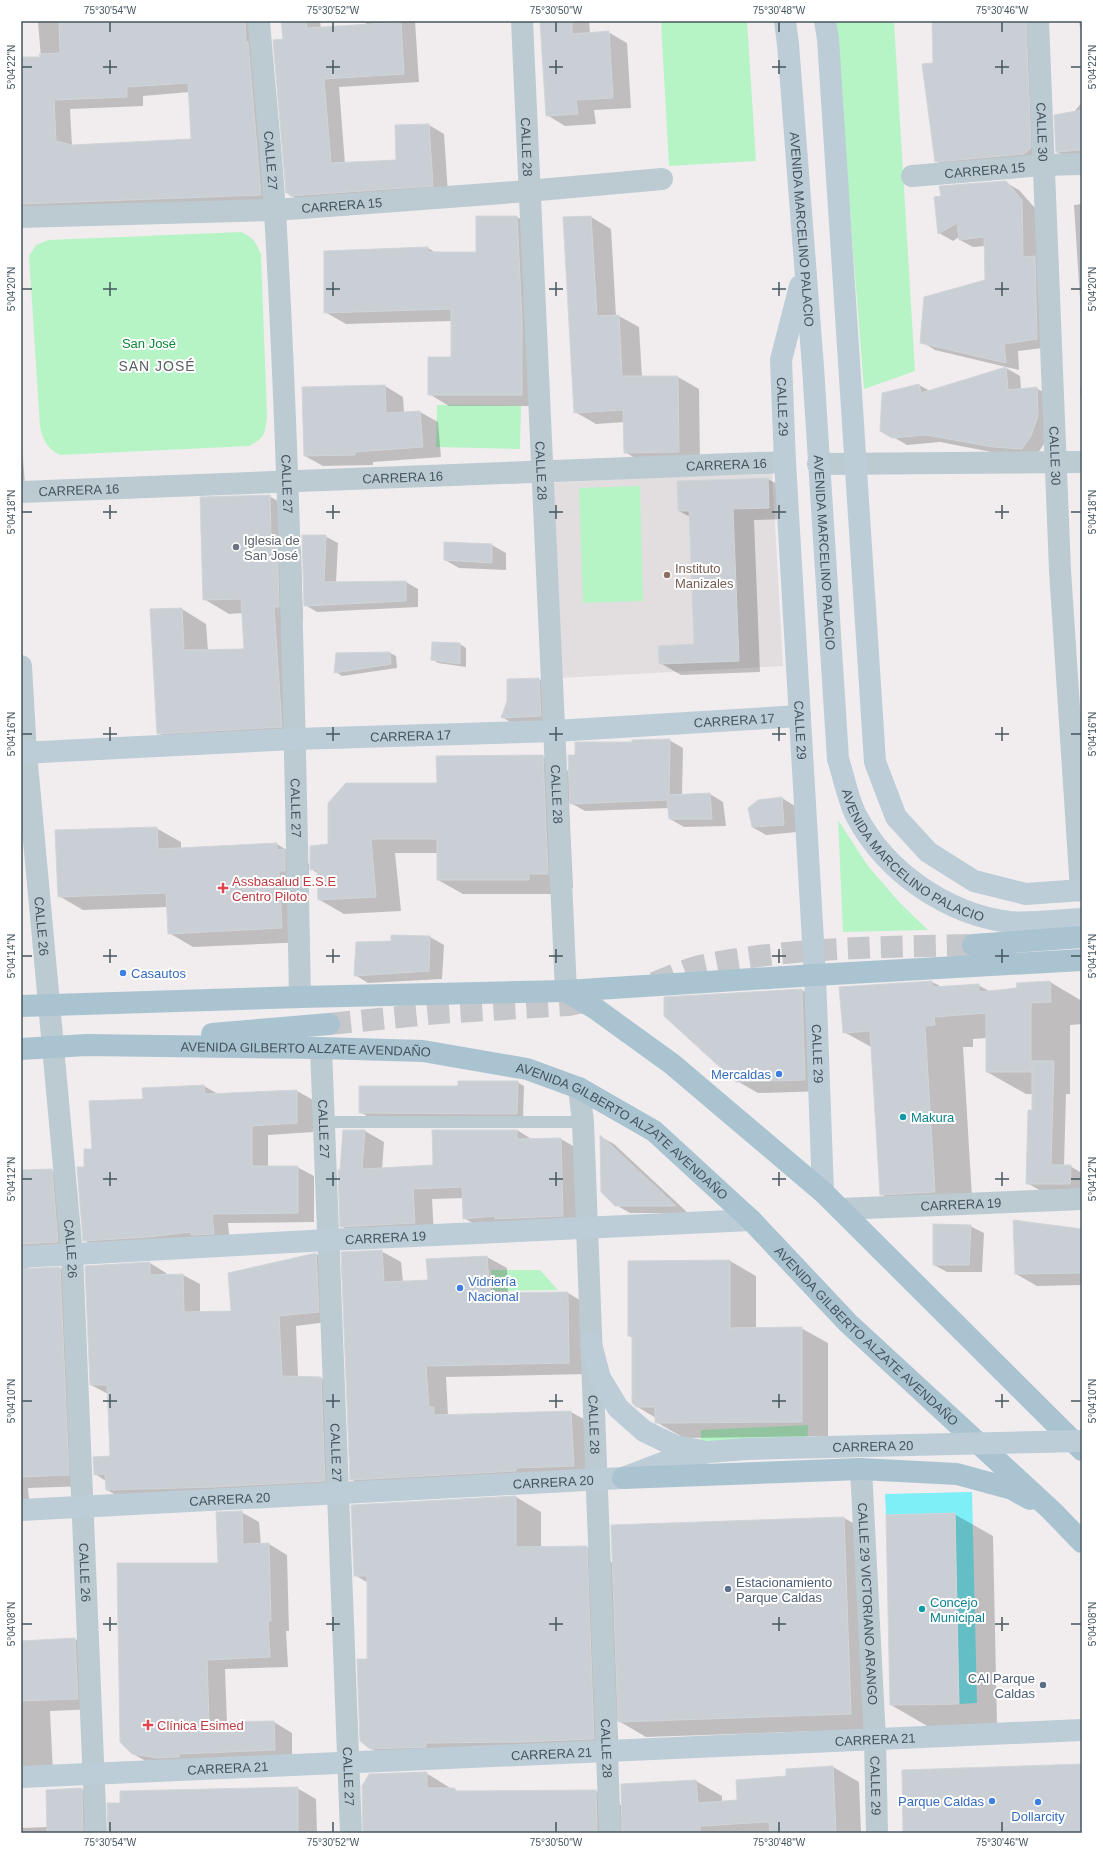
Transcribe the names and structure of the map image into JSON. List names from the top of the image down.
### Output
{
  "streets": {
    "main road": [
      "AVENIDA MARCELINO PALACIO",
      "CALLE 29",
      "CARRERA 17",
      "AVENIDA GILBERTO ALZATE AVENDAÑO",
      "CARRERA 19",
      "CARRERA 20",
      "CARRERA 21"
    ],
    "street": [
      "CALLE 30",
      "CALLE 28",
      "CALLE 27",
      "CARRERA 15",
      "CARRERA 16",
      "CALLE 26",
      "CALLE 29 VICTORIANO ARANGO"
    ]
  },
  "crossings": [
    ["CALLE 30", "CARRERA 15"],
    ["CALLE 30", "AVENIDA MARCELINO PALACIO"],
    ["CALLE 28", "CARRERA 15"],
    ["CALLE 28", "CARRERA 16"],
    ["CALLE 28", "CARRERA 17"],
    ["CALLE 28", "AVENIDA GILBERTO ALZATE AVENDAÑO"],
    ["CALLE 28", "CARRERA 19"],
    ["CALLE 28", "CARRERA 20"],
    ["CALLE 28", "CARRERA 21"],
    ["CALLE 27", "CARRERA 15"],
    ["CALLE 27", "CARRERA 16"],
    ["CALLE 27", "CARRERA 17"],
    ["CALLE 27", "AVENIDA GILBERTO ALZATE AVENDAÑO"],
    ["CALLE 27", "CARRERA 19"],
    ["CALLE 27", "CARRERA 20"],
    ["CALLE 27", "CARRERA 21"],
    ["AVENIDA MARCELINO PALACIO", "CALLE 29"],
    ["CALLE 29", "CARRERA 16"],
    ["CALLE 29", "CARRERA 17"],
    ["CALLE 29", "CALLE 29 VICTORIANO ARANGO"],
    ["CALLE 29", "CARRERA 21"],
    ["CARRERA 17", "CALLE 26"],
    ["CALLE 26", "AVENIDA GILBERTO ALZATE AVENDAÑO"],
    ["CALLE 26", "CARRERA 19"],
    ["CALLE 26", "CARRERA 20"],
    ["CALLE 26", "CARRERA 21"],
    ["AVENIDA GILBERTO ALZATE AVENDAÑO", "CARRERA 19"],
    ["CALLE 29 VICTORIANO ARANGO", "CARRERA 21"]
  ],
  "districts": ["SAN JOSÉ"],
  "parks": ["San José"],
  "places": {
    "other": [
      "Iglesia de San José",
      "Instituto Manizales",
      "Casautos",
      "Mercaldas",
      "Makura",
      "Vidriería Nacional",
      "Estacionamiento Parque Caldas",
      "Concejo Municipal",
      "CAI Parque Caldas",
      "Parque Caldas",
      "Dollarcity"
    ],
    "health": ["Assbasalud E.S.E Centro Piloto", "Clínica Esimed"]
  },
  "coordinates": [
    "75°30'54\"W",
    "75°30'52\"W",
    "75°30'50\"W",
    "75°30'48\"W",
    "75°30'46\"W",
    "5°04'22\"N",
    "5°04'20\"N",
    "5°04'18\"N",
    "5°04'16\"N",
    "5°04'14\"N",
    "5°04'12\"N",
    "5°04'10\"N",
    "5°04'08\"N"
  ]
}
